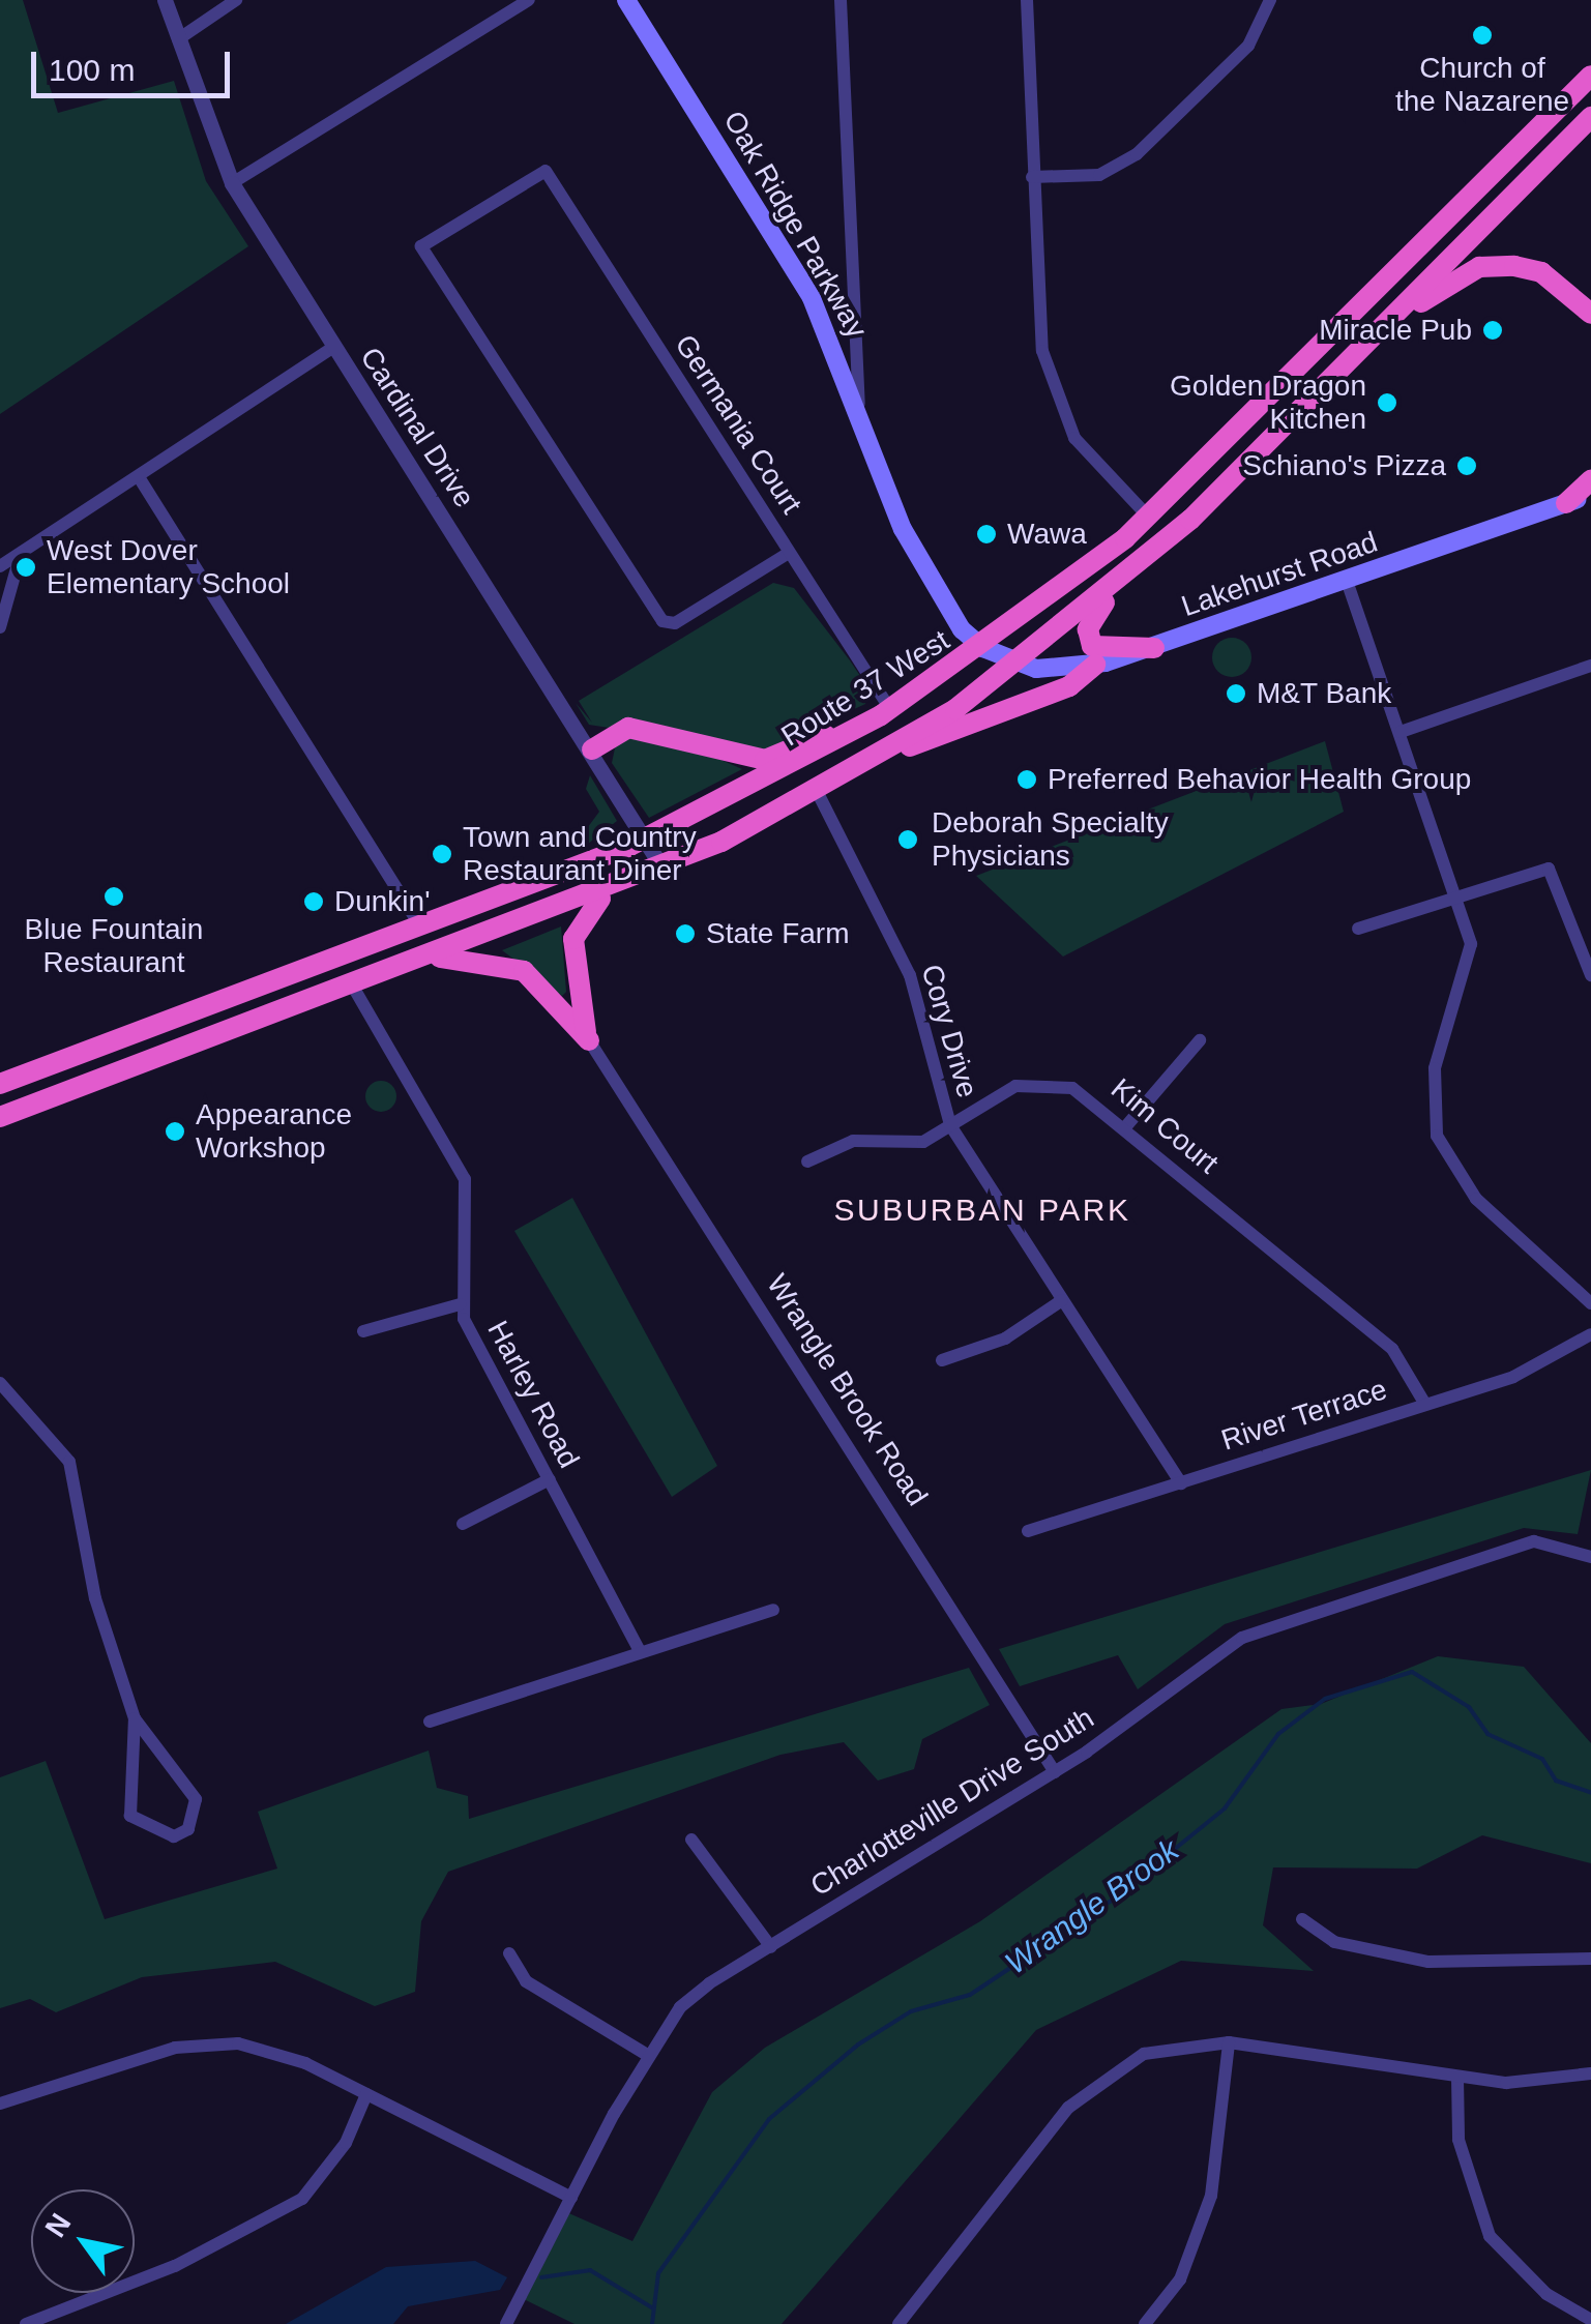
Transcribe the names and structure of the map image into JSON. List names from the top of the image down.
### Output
{
  "streets": {
    "highway": ["Route 37 West"],
    "main road": ["Oak Ridge Parkway", "Lakehurst Road"],
    "street": [
      "Germania Court",
      "Cardinal Drive",
      "Cory Drive",
      "Kim Court",
      "Wrangle Brook Road",
      "Harley Road",
      "River Terrace",
      "Charlotteville Drive South"
    ]
  },
  "crossings": [
    ["Oak Ridge Parkway", "Lakehurst Road"],
    ["Oak Ridge Parkway", "Route 37 West"],
    ["Germania Court", "Route 37 West"],
    ["Cardinal Drive", "Route 37 West"],
    ["Lakehurst Road", "Route 37 West"],
    ["Cory Drive", "Kim Court"],
    ["Cory Drive", "River Terrace"],
    ["Kim Court", "River Terrace"],
    ["Wrangle Brook Road", "Charlotteville Drive South"]
  ],
  "districts": ["SUBURBAN PARK"],
  "water": ["Wrangle Brook"],
  "places": [
    "Church of the Nazarene",
    "Miracle Pub",
    "Golden Dragon Kitchen",
    "Schiano's Pizza",
    "Wawa",
    "West Dover Elementary School",
    "M&T Bank",
    "Preferred Behavior Health Group",
    "Deborah Specialty Physicians",
    "Town and Country Restaurant Diner",
    "Blue Fountain Restaurant",
    "Dunkin'",
    "State Farm",
    "Appearance Workshop"
  ],
  "scale_bar": "100 m",
  "north": "top left"
}
